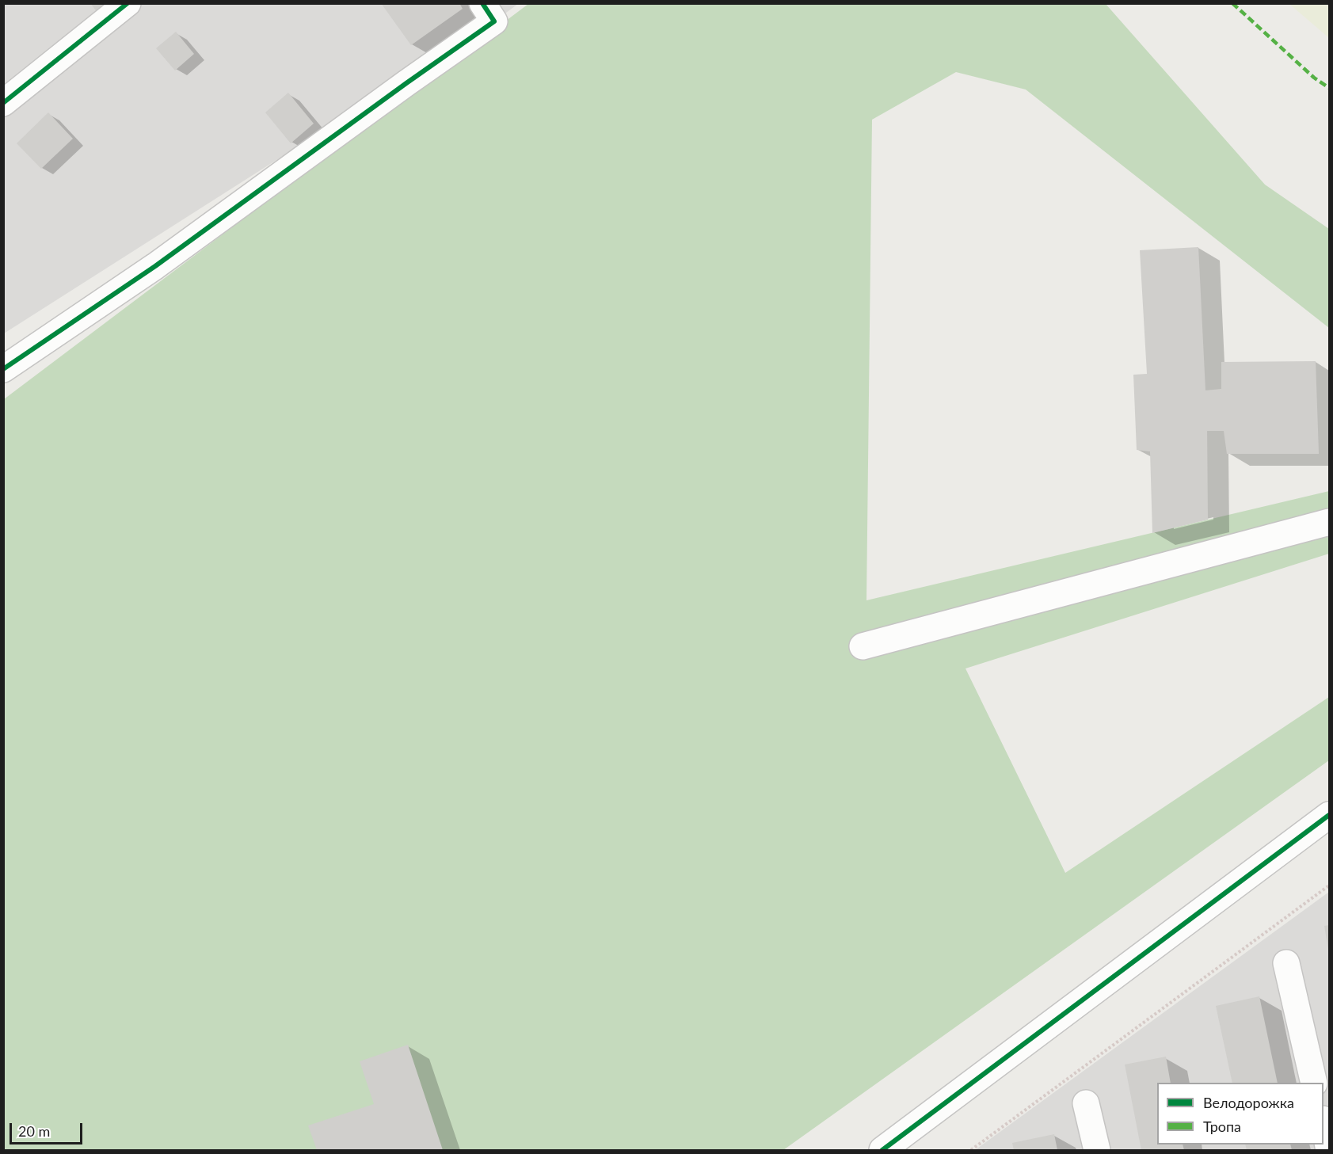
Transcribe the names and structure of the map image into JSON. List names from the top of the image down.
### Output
{
  "legend": ["Велодорожка", "Тропа"],
  "scale_bar": "20 m"
}
